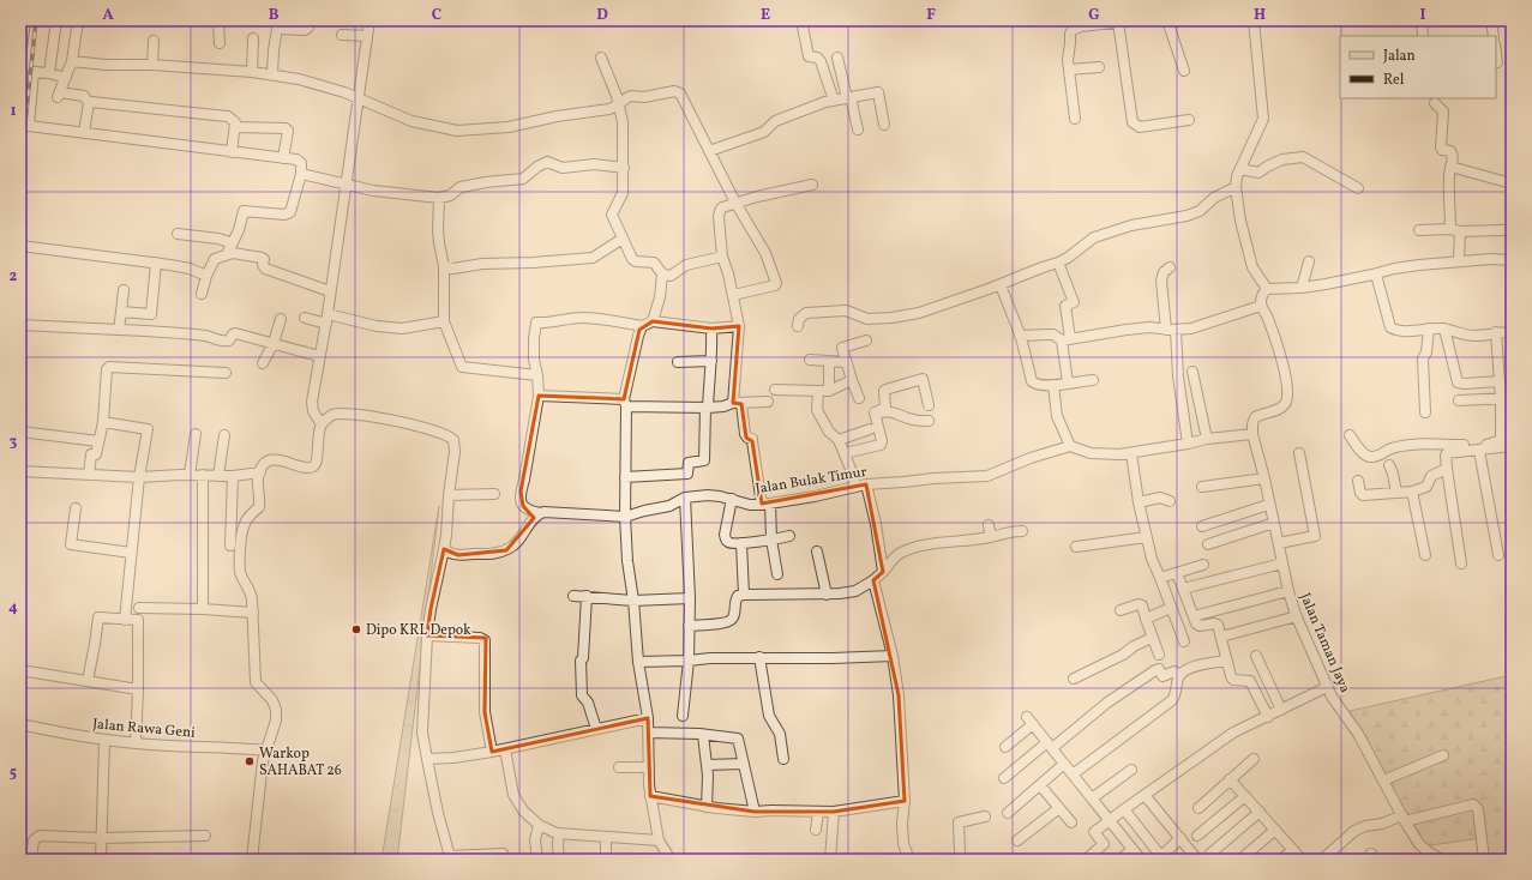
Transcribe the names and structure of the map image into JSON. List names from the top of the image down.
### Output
{
  "streets": {
    "street": ["Jalan Bulak Timur", "Jalan Taman Jaya", "Jalan Rawa Geni"]
  },
  "places": ["Dipo KRL Depok", "Warkop SAHABAT 26"],
  "legend": ["Jalan", "Rel"],
  "grid": {
    "columns": [
      "A",
      "B",
      "C",
      "D",
      "E",
      "F",
      "G",
      "H",
      "I"
    ],
    "rows": [
      "1",
      "2",
      "3",
      "4",
      "5"
    ]
  }
}
